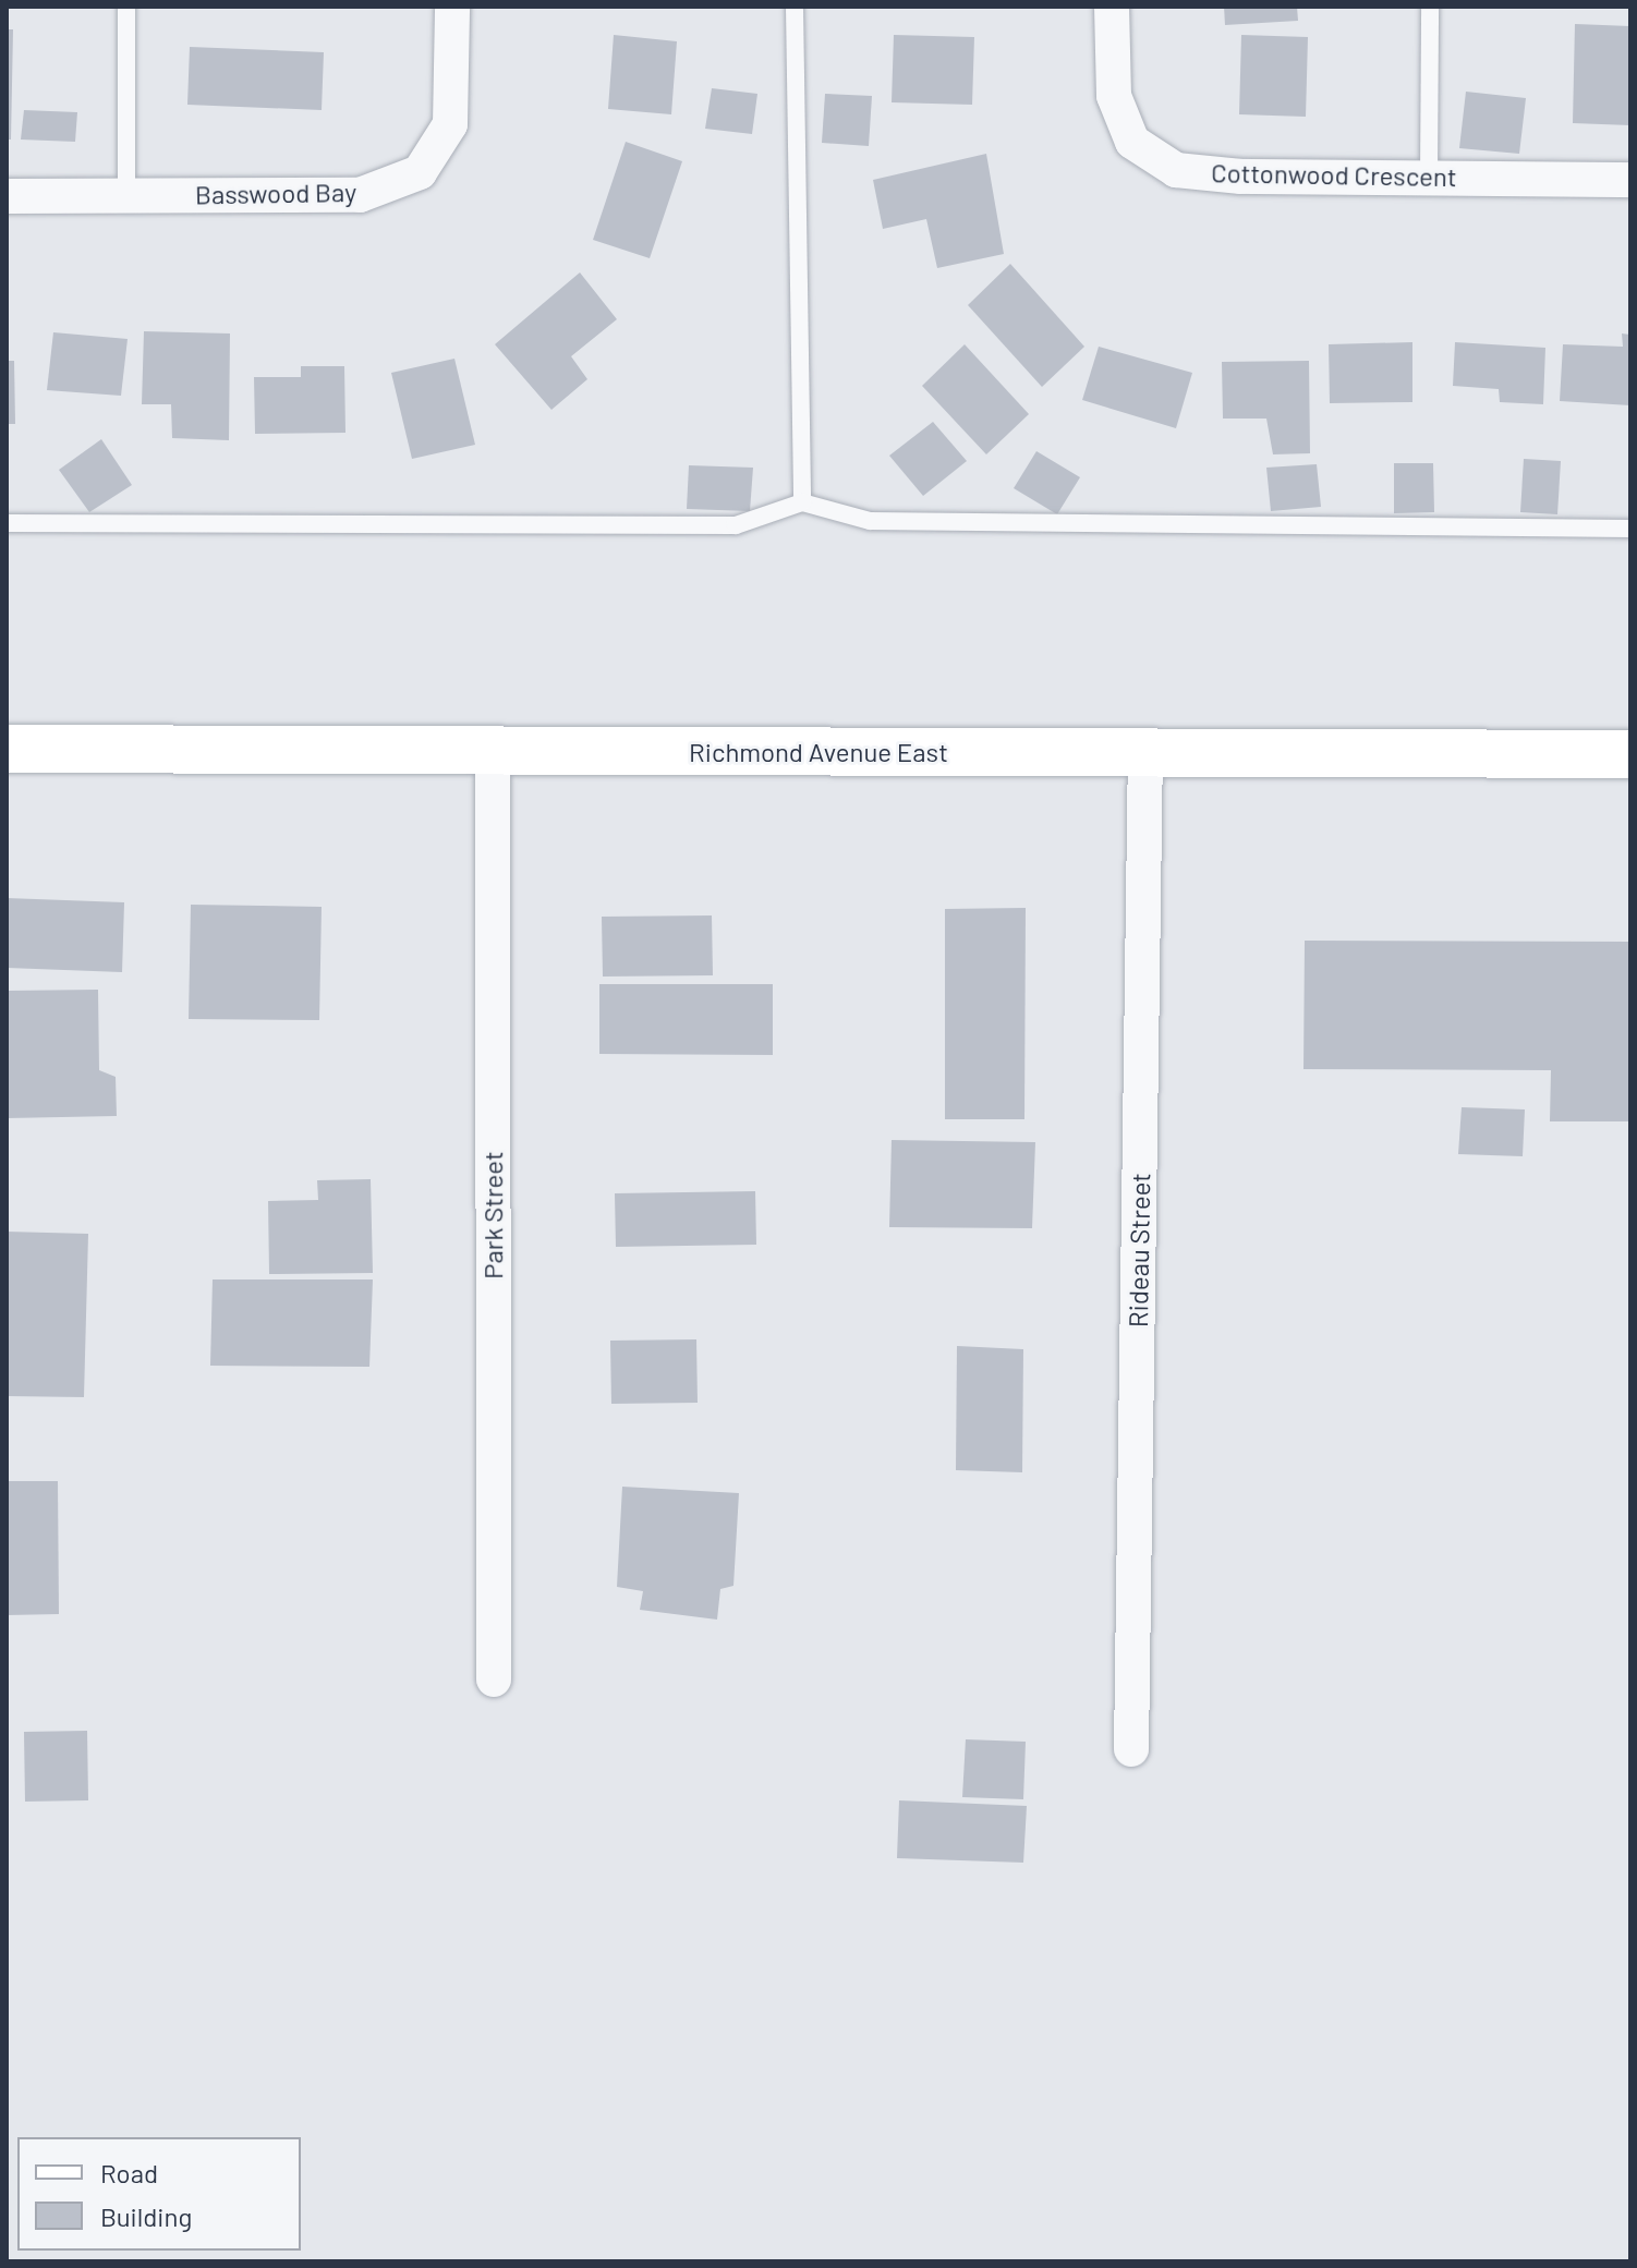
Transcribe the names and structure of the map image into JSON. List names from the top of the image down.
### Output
{
  "streets": {
    "main road": ["Richmond Avenue East"],
    "street": [
      "Cottonwood Crescent",
      "Basswood Bay",
      "Park Street",
      "Rideau Street"
    ]
  },
  "crossings": [
    ["Richmond Avenue East", "Park Street"],
    ["Richmond Avenue East", "Rideau Street"]
  ],
  "legend": ["Road", "Building"]
}
